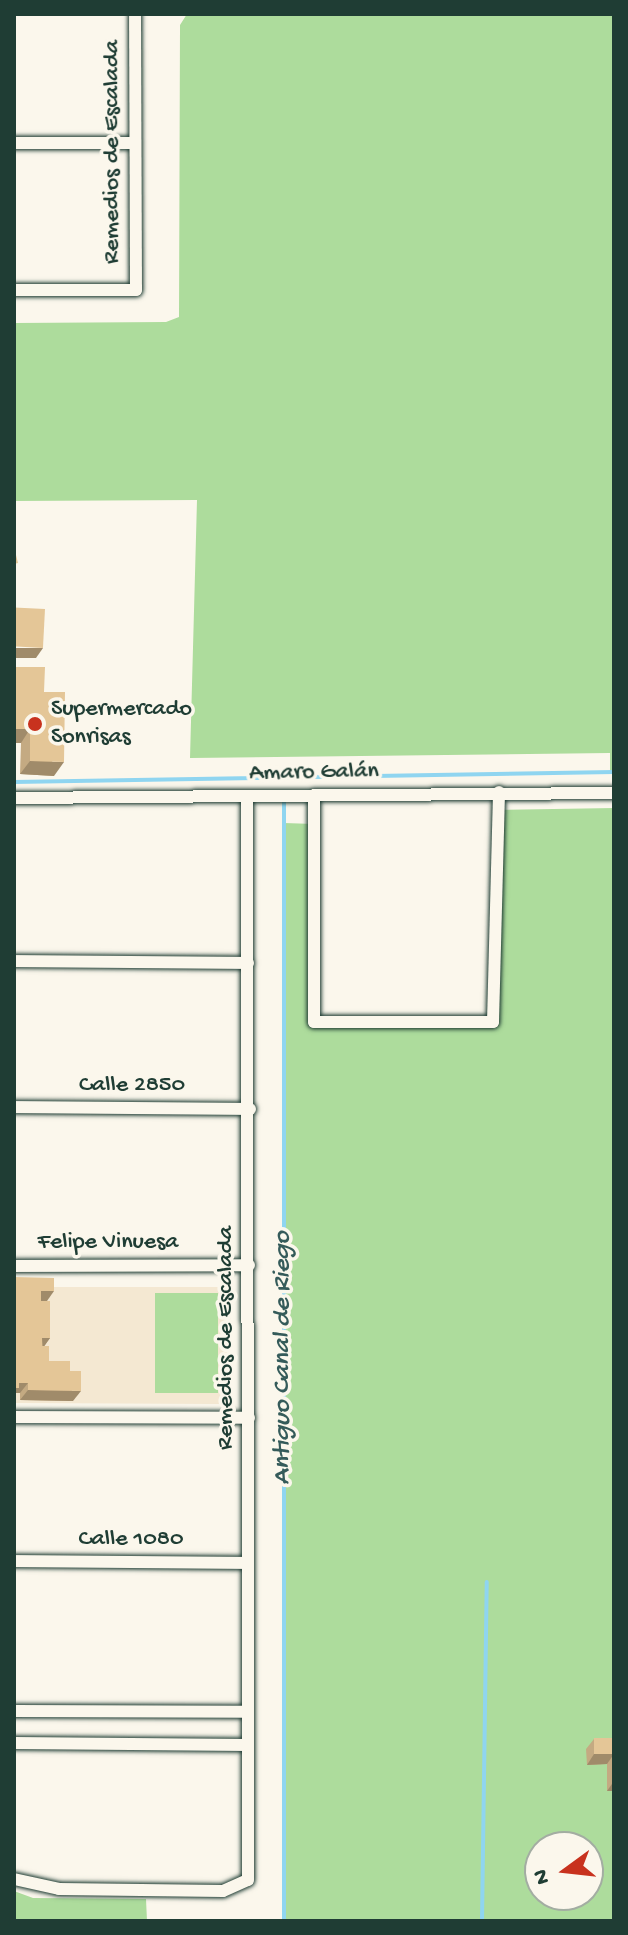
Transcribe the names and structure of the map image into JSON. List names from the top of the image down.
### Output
{
  "streets": {
    "street": [
      "Remedios de Escalada",
      "Amaro Galán",
      "Calle 2850",
      "Felipe Vinuesa",
      "Calle 1080"
    ]
  },
  "crossings": [
    ["Remedios de Escalada", "Amaro Galán"],
    ["Remedios de Escalada", "Calle 2850"],
    ["Remedios de Escalada", "Felipe Vinuesa"],
    ["Remedios de Escalada", "Calle 1080"]
  ],
  "water": ["Antiguo Canal de Riego"],
  "places": ["Supermercado Sonrisas"],
  "north": "left"
}
